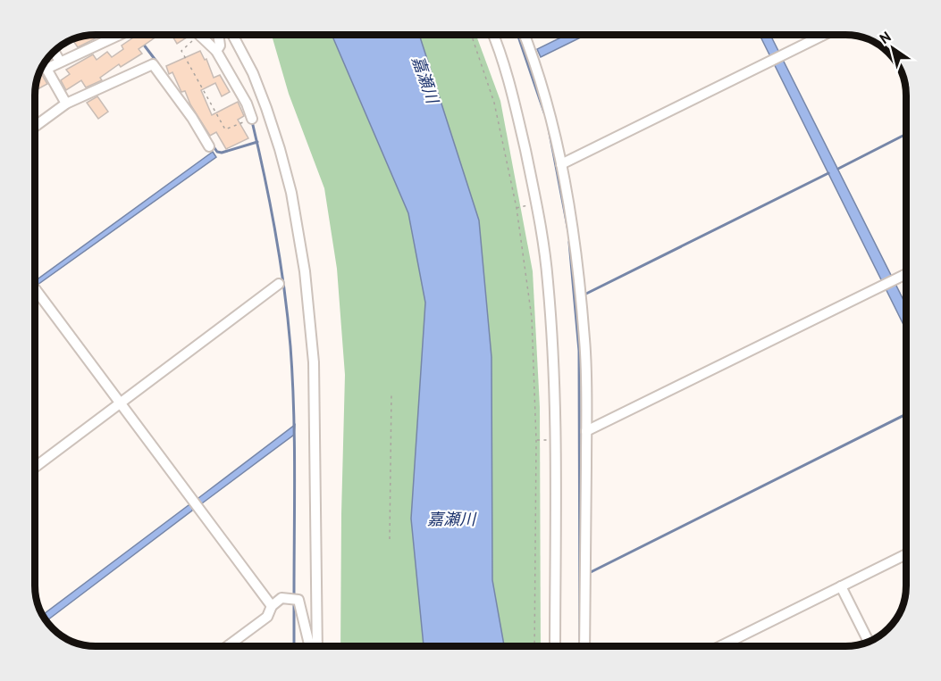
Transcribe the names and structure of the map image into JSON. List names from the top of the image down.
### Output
{
  "water": ["嘉瀬川"],
  "north": "top left"
}
